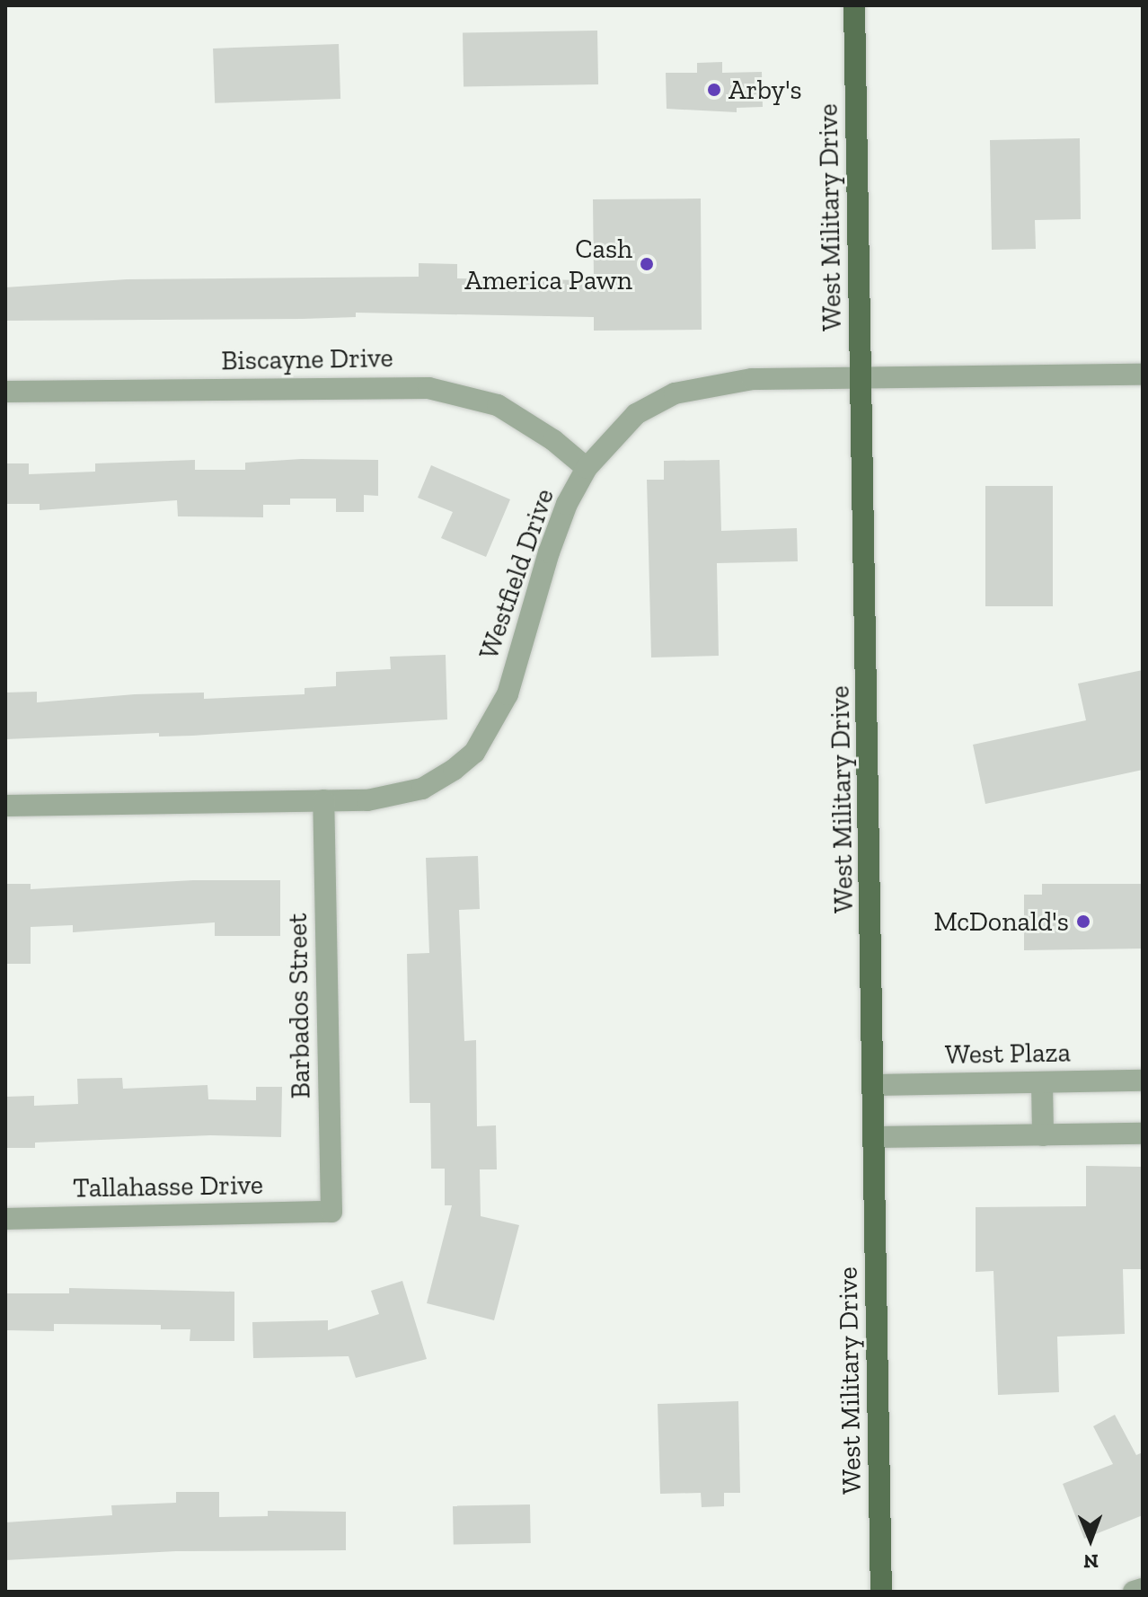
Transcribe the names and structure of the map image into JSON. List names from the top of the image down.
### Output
{
  "streets": {
    "main road": ["West Military Drive"],
    "street": [
      "Biscayne Drive",
      "Westfield Drive",
      "Barbados Street",
      "West Plaza",
      "Tallahasse Drive"
    ]
  },
  "crossings": [
    ["West Military Drive", "Westfield Drive"],
    ["West Military Drive", "West Plaza"],
    ["Biscayne Drive", "Westfield Drive"],
    ["Westfield Drive", "Barbados Street"],
    ["Barbados Street", "Tallahasse Drive"]
  ],
  "places": ["Arby's", "Cash America Pawn", "McDonald's"],
  "north": "bottom"
}
